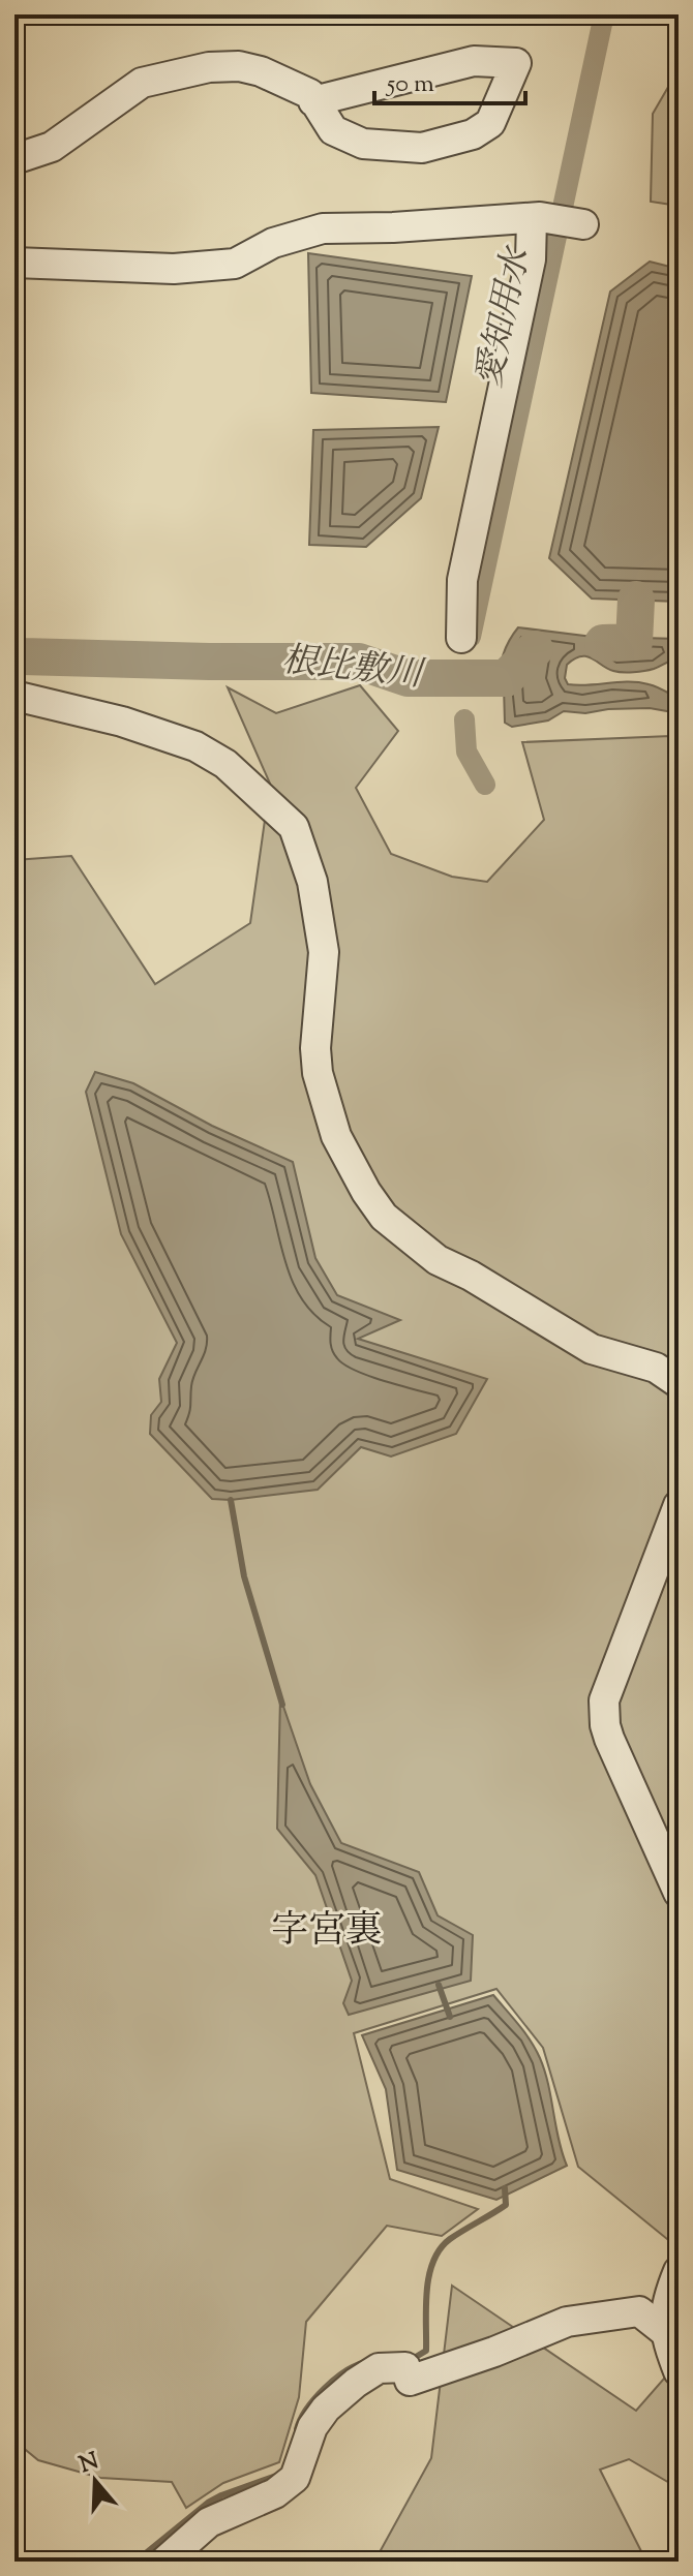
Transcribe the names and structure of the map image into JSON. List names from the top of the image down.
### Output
{
  "districts": ["字宮裏"],
  "water": ["愛知用水", "根比敷川"],
  "scale_bar": "50 m",
  "north": "top"
}
